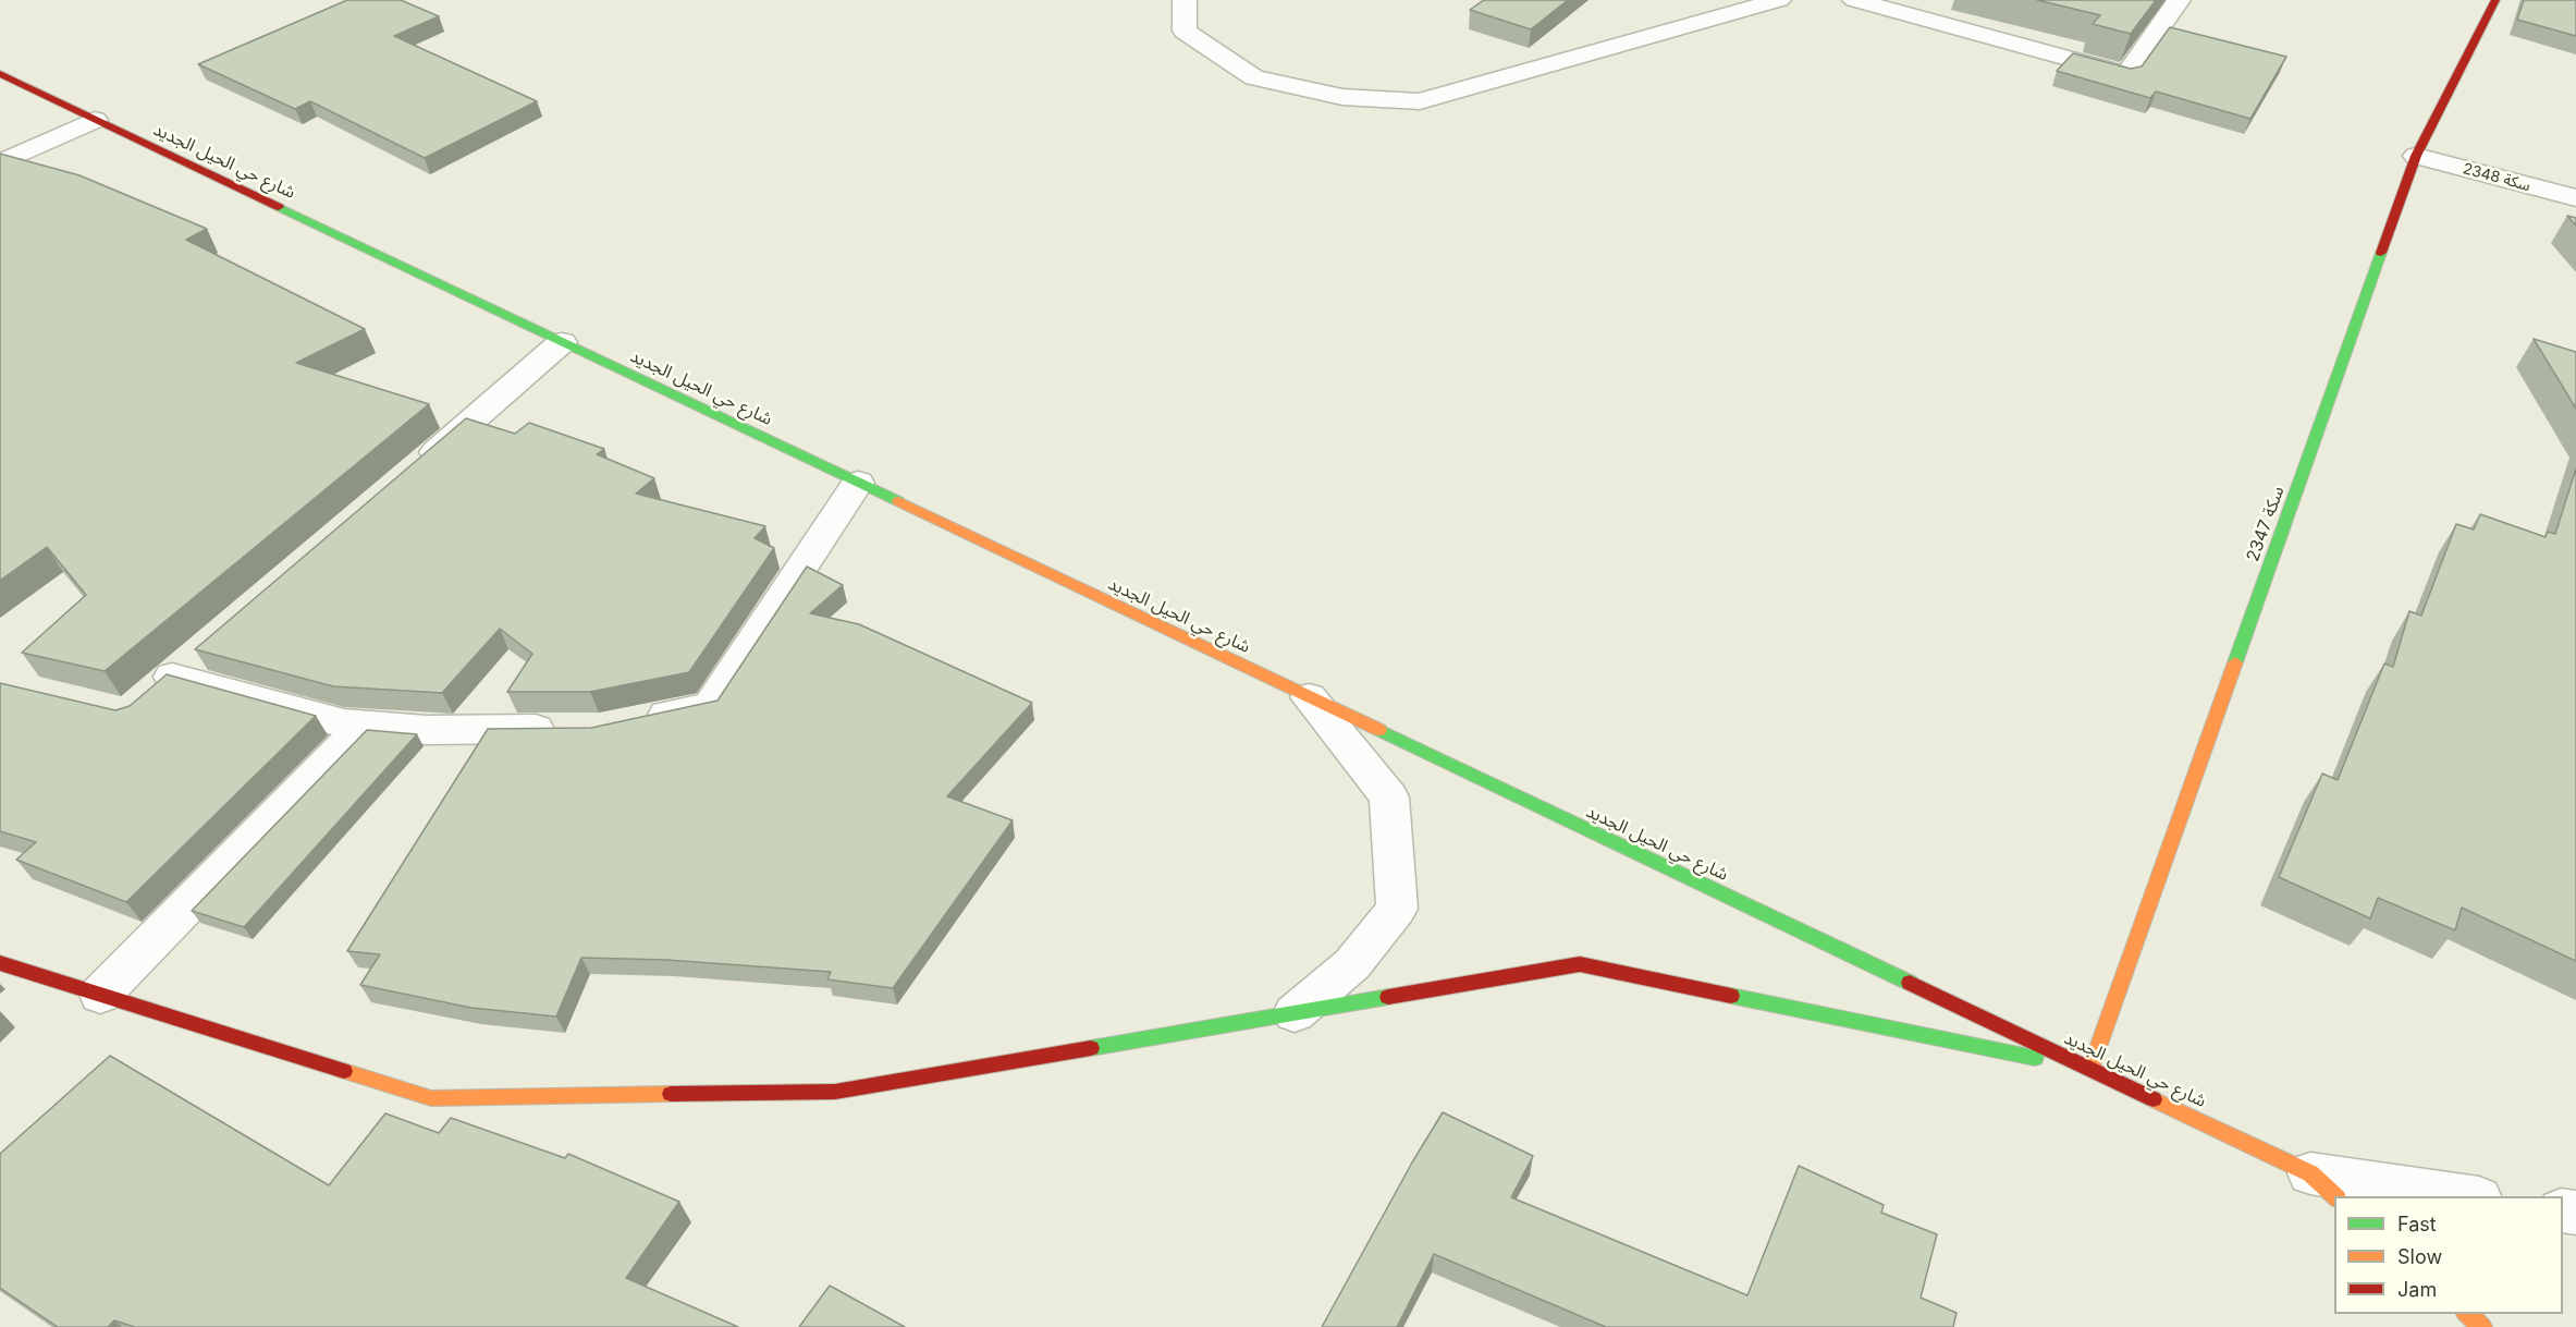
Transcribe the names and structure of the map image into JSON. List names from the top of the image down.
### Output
{
  "streets": {
    "street": ["شارع حي الحيل الجديد", "سكة 2348", "سكة 2347"]
  },
  "crossings": [
    ["شارع حي الحيل الجديد", "سكة 2347"],
    ["سكة 2348", "سكة 2347"]
  ],
  "legend": ["Fast", "Slow", "Jam"]
}
